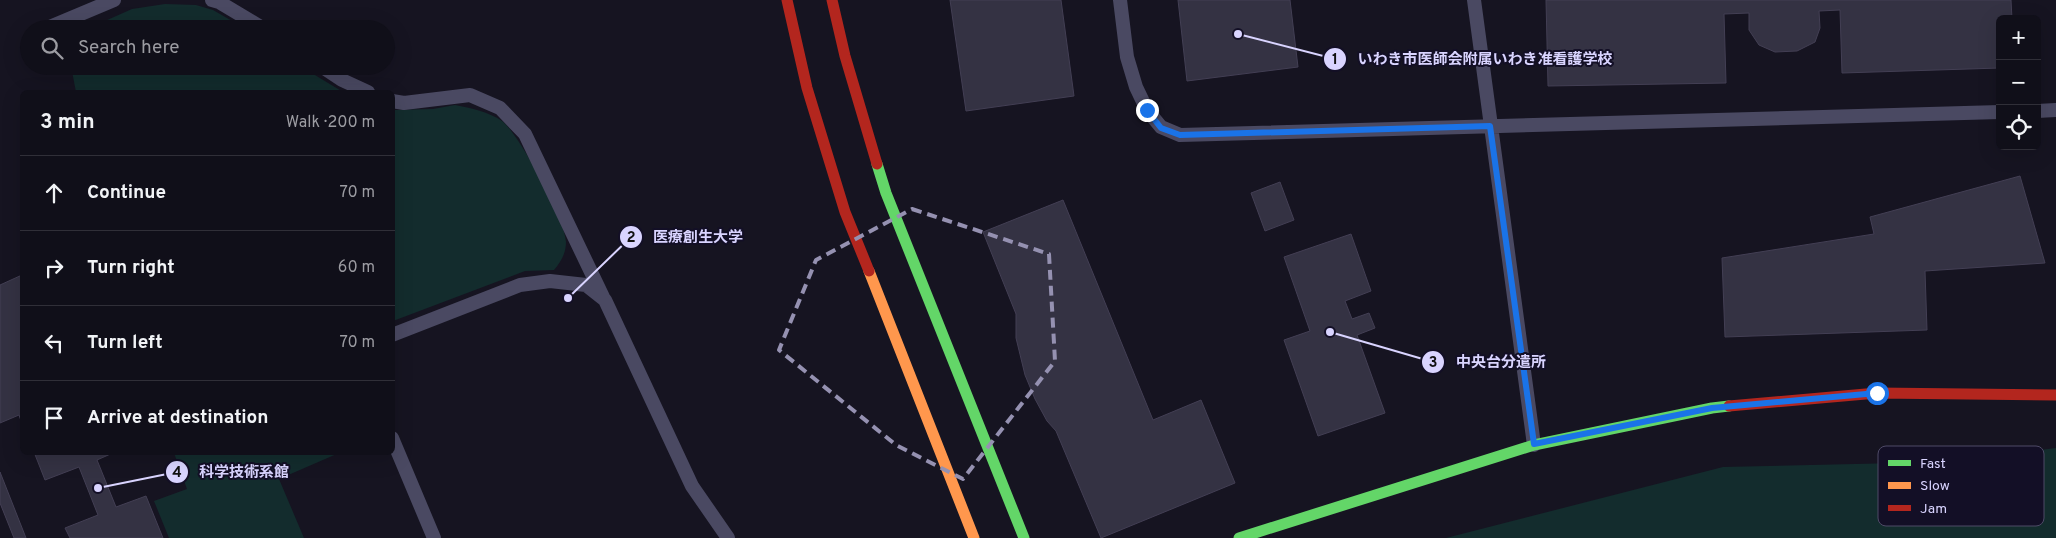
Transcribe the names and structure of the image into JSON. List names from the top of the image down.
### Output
{
  "places": [
    "いわき市医師会附属いわき准看護学校",
    "医療創生大学",
    "中央台分遣所",
    "科学技術系館"
  ],
  "legend": ["Fast", "Slow", "Jam"],
  "page": {
    "map_buttons": ["+", "−"],
    "search": "Search here",
    "heading": ["3 min", "Walk · 200 m"],
    "list": [
      ["Continue", "70 m"],
      ["Turn right", "60 m"],
      ["Turn left", "70 m"],
      "Arrive at destination"
    ]
  }
}
